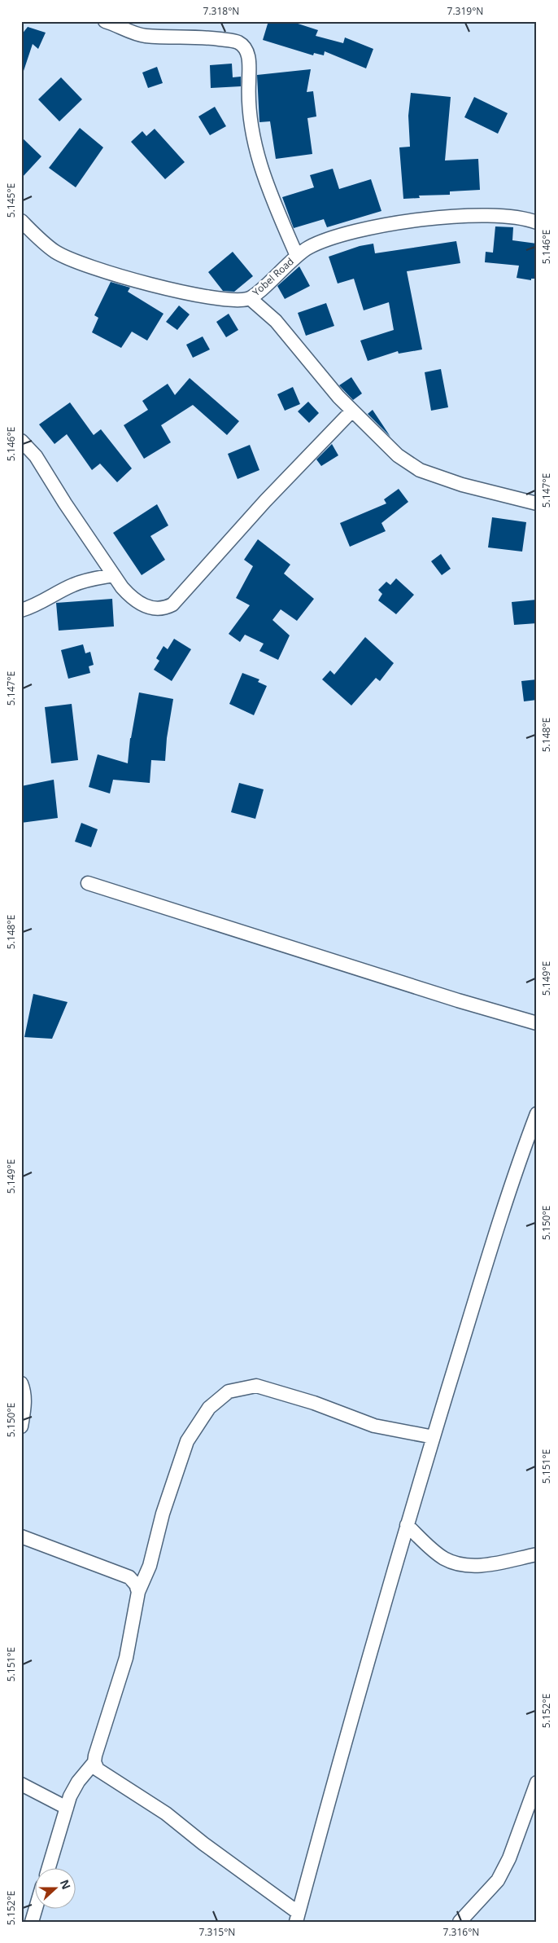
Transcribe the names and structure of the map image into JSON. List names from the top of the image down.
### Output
{
  "streets": {
    "street": ["Yobel Road"]
  },
  "north": "right",
  "coordinates": [
    "7.318°N",
    "7.319°N",
    "5.145°E",
    "5.146°E",
    "5.147°E",
    "5.148°E",
    "5.149°E",
    "5.150°E",
    "5.151°E",
    "5.152°E",
    "7.315°N",
    "7.316°N"
  ]
}
